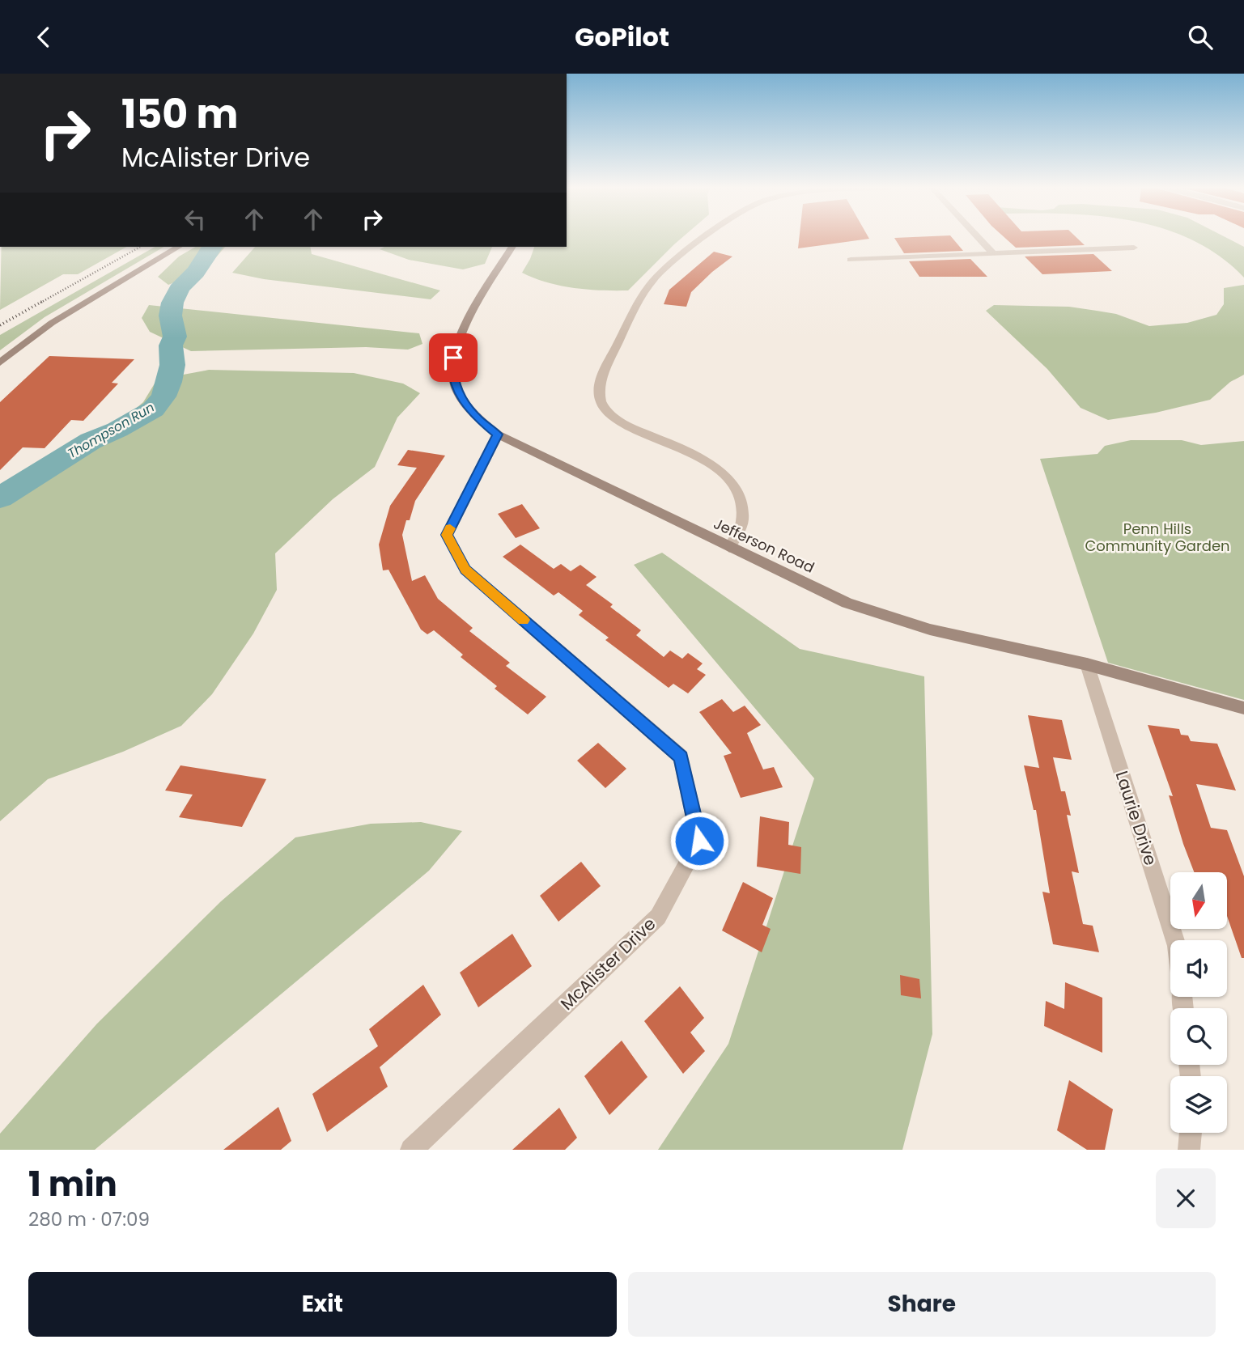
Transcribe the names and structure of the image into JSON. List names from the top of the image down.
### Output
{
  "streets": {
    "street": ["Jefferson Road", "Laurie Drive", "McAlister Drive"]
  },
  "crossings": [
    ["Jefferson Road", "Laurie Drive"],
    ["Jefferson Road", "McAlister Drive"]
  ],
  "water": ["Thompson Run"],
  "parks": ["Penn Hills Community Garden"],
  "north": "bottom",
  "page": {
    "header": "GoPilot",
    "turn": ["150 m", "McAlister Drive"],
    "heading": ["1 min", "280 m · 07:09"],
    "buttons": ["Exit", "Share"]
  }
}
